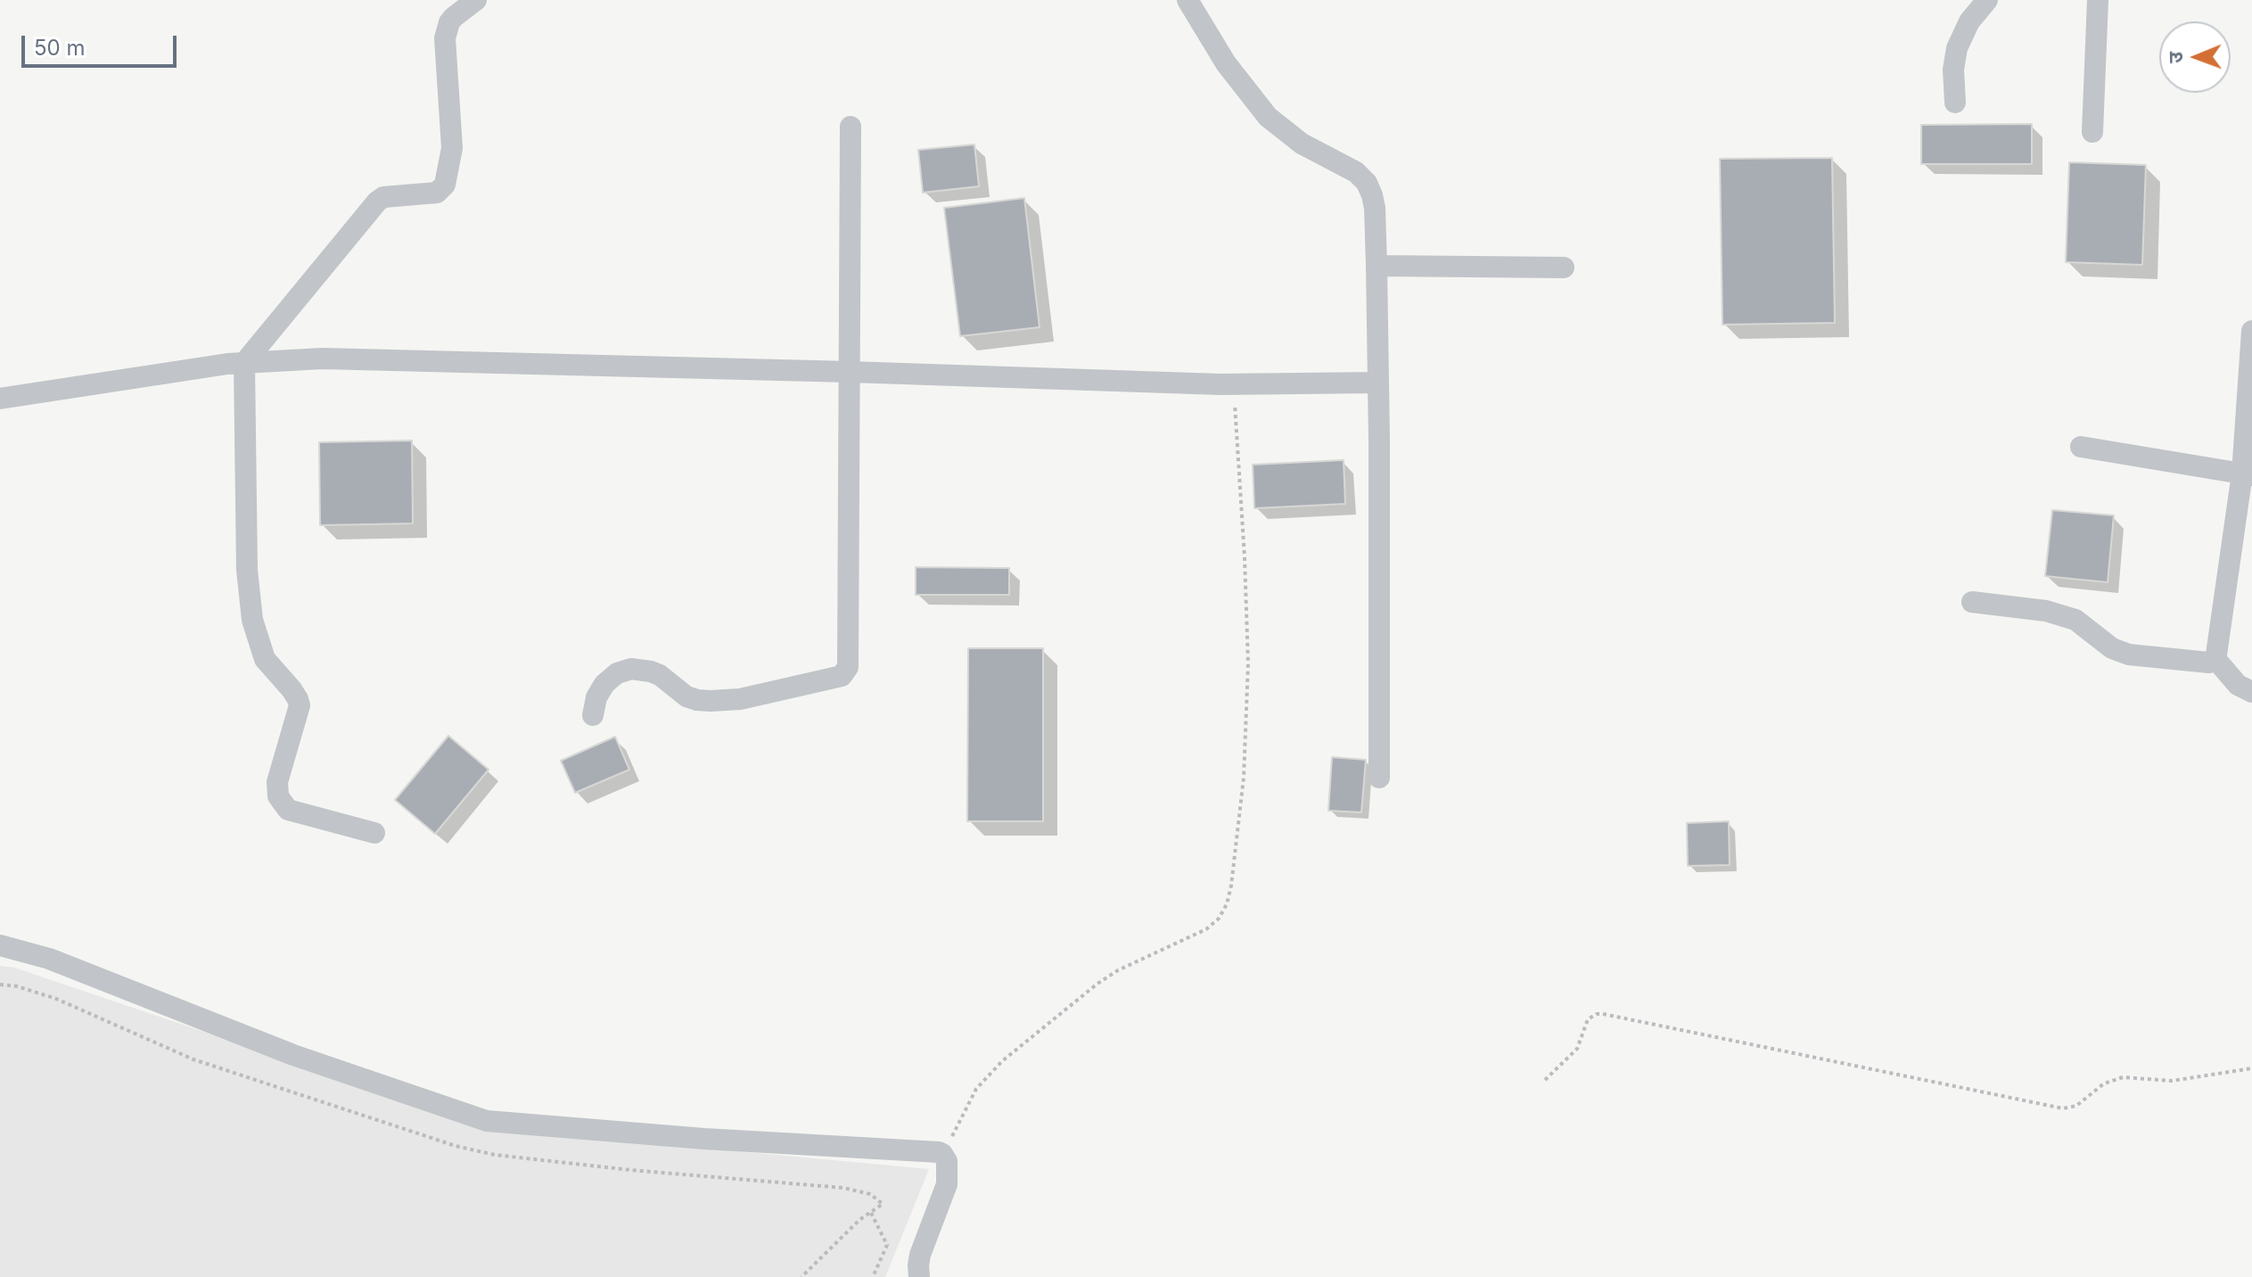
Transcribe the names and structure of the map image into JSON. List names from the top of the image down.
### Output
{
  "scale_bar": "50 m",
  "north": "left"
}
